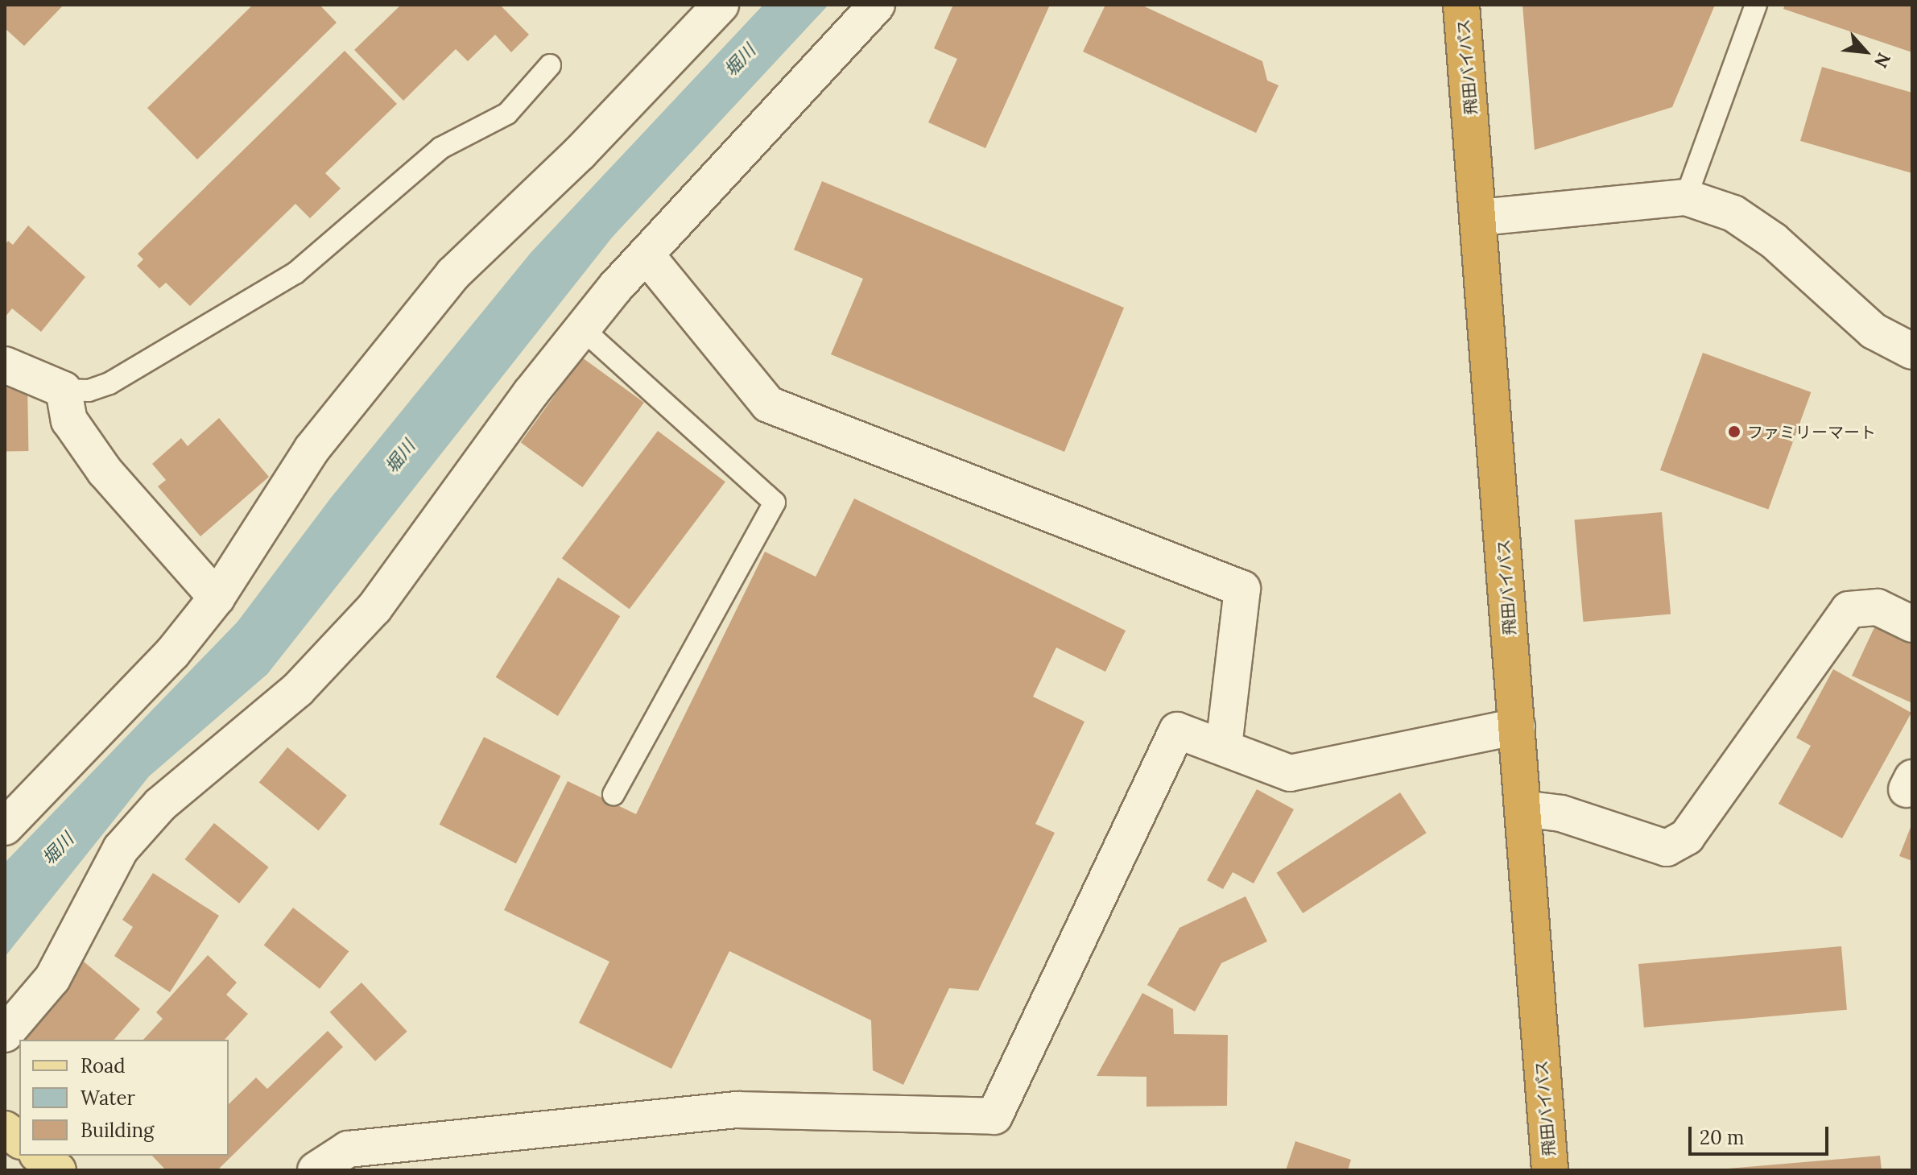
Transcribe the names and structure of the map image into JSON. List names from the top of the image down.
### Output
{
  "streets": {
    "highway": ["飛田バイパス"]
  },
  "water": ["堀川"],
  "places": ["ファミリーマート"],
  "legend": ["Road", "Water", "Building"],
  "scale_bar": "20 m",
  "north": "bottom right"
}
